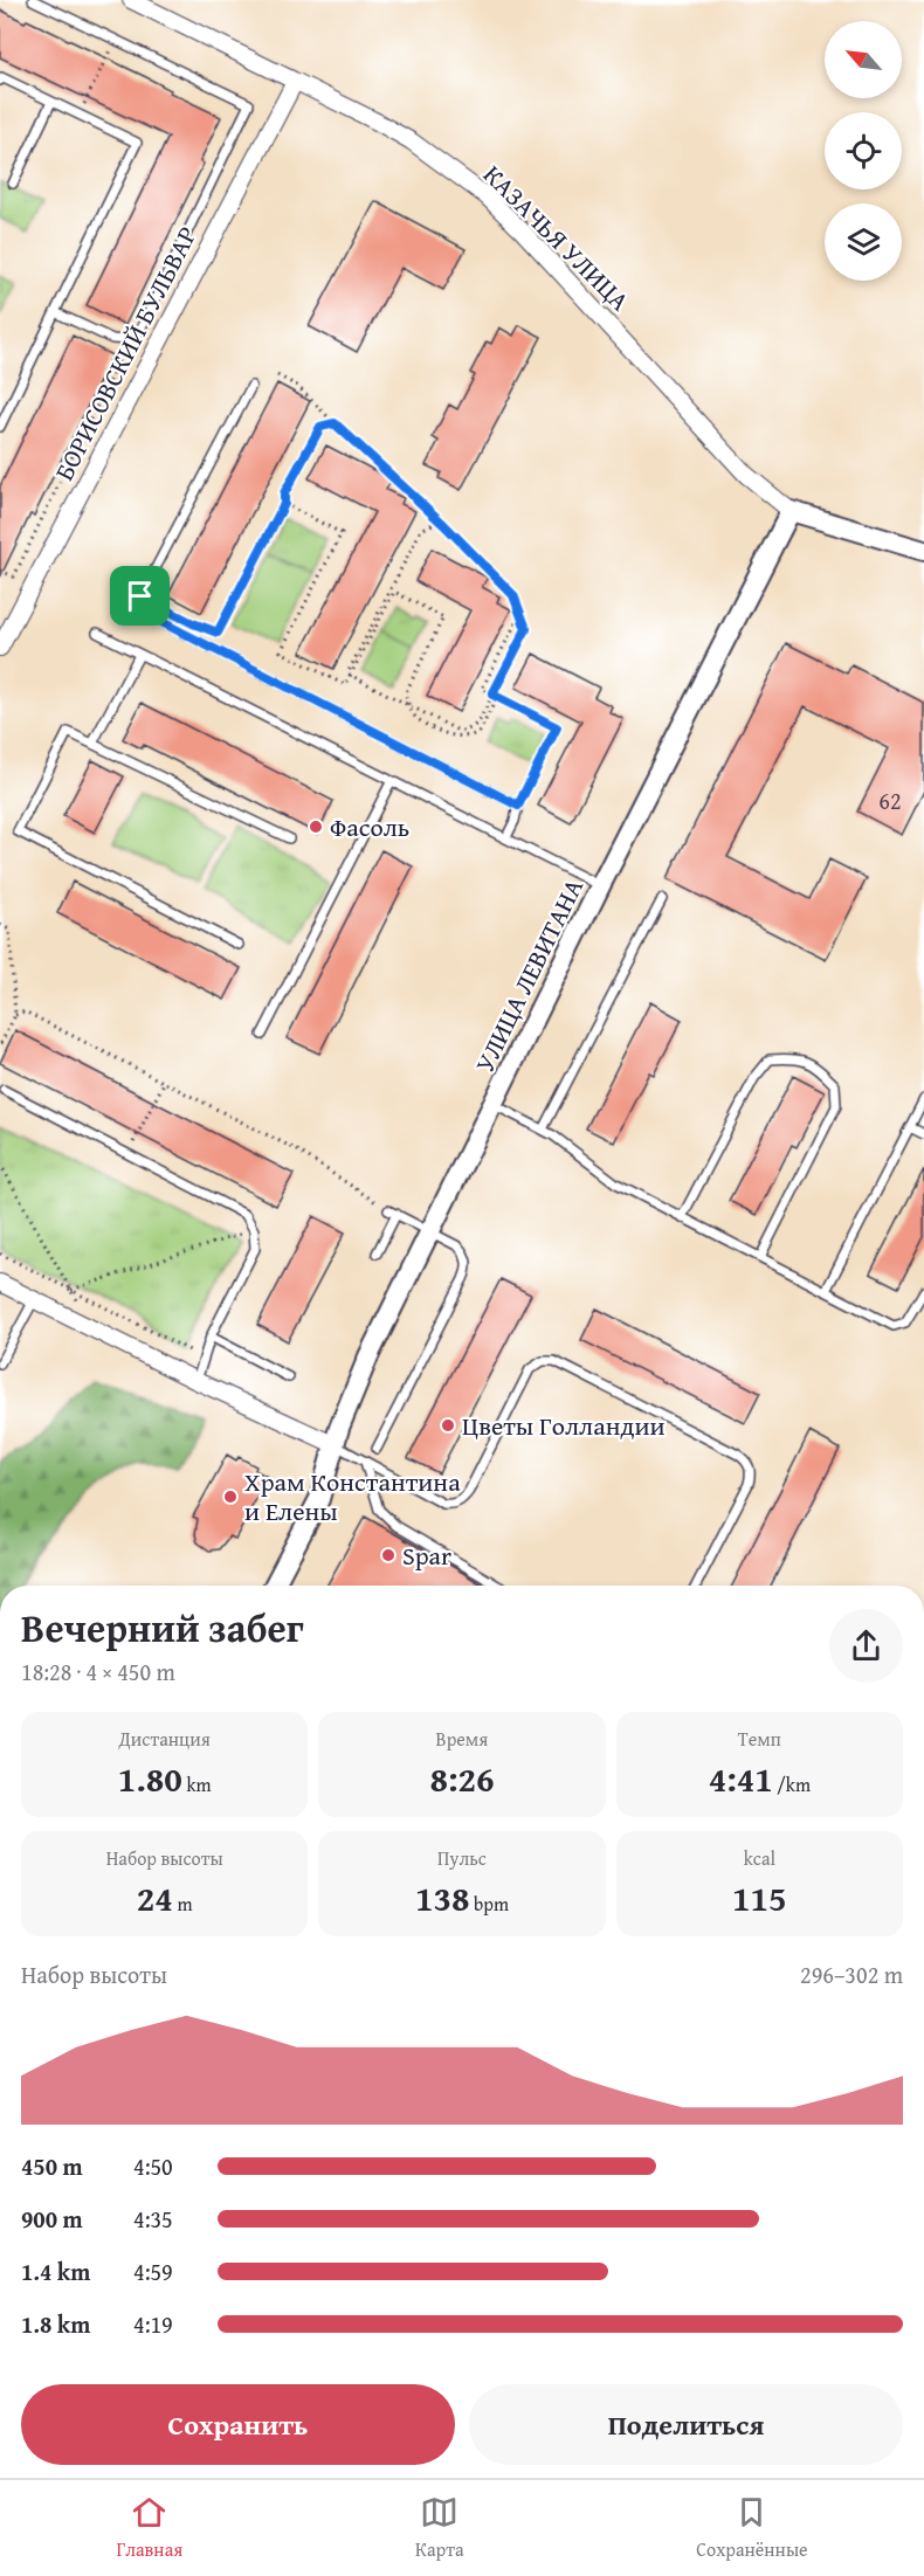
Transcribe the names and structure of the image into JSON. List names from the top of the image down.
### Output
{
  "streets": {
    "street": ["КАЗАЧЬЯ УЛИЦА", "БОРИСОВСКИЙ БУЛЬВАР", "УЛИЦА ЛЕВИТАНА"]
  },
  "crossings": [
    ["КАЗАЧЬЯ УЛИЦА", "БОРИСОВСКИЙ БУЛЬВАР"],
    ["КАЗАЧЬЯ УЛИЦА", "УЛИЦА ЛЕВИТАНА"]
  ],
  "places": [
    "Фасоль",
    "Цветы Голландии",
    "Храм Константина и Елены",
    "Spar"
  ],
  "house_numbers": ["62"],
  "north": "top left",
  "page": {
    "heading": ["Вечерний забег", "18:28 · 4 × 450 m"],
    "stats": [
      ["Дистанция", "1.80 km"],
      ["Время", "8:26"],
      ["Темп", "4:41 /km"],
      ["Набор высоты", "24 m"],
      ["Пульс", "138 bpm"],
      ["kcal", "115"]
    ],
    "chart": ["Набор высоты", "296–302 m"],
    "list": [
      {
        "name": "450 m",
        "note": "4:50"
      },
      {
        "name": "900 m",
        "note": "4:35"
      },
      {
        "name": "1.4 km",
        "note": "4:59"
      },
      {
        "name": "1.8 km",
        "note": "4:19"
      }
    ],
    "buttons": ["Сохранить", "Поделиться"],
    "tabs": ["Главная", "Карта", "Сохранённые"]
  }
}
